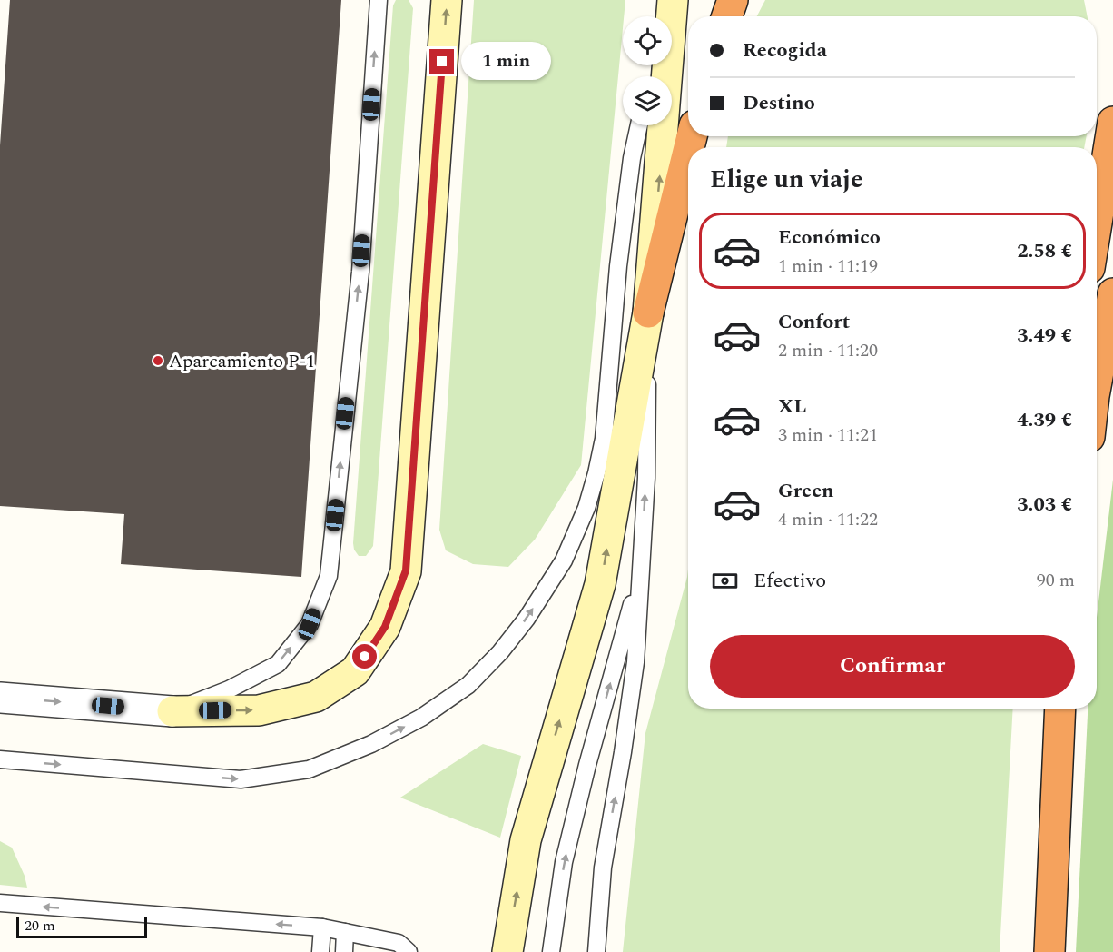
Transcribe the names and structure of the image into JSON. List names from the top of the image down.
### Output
{
  "places": ["Aparcamiento P-1"],
  "scale_bar": "20 m",
  "page": {
    "banner": ["Recogida", "Destino"],
    "bubble": "1 min",
    "heading": "Elige un viaje",
    "list": [
      {
        "name": "Económico",
        "note": "1 min · 11:19",
        "value": "2.58 €"
      },
      {
        "name": "Confort",
        "note": "2 min · 11:20",
        "value": "3.49 €"
      },
      {
        "name": "XL",
        "note": "3 min · 11:21",
        "value": "4.39 €"
      },
      {
        "name": "Green",
        "note": "4 min · 11:22",
        "value": "3.03 €"
      }
    ],
    "pay": ["Efectivo", "90 m"],
    "buttons": "Confirmar",
    "scale": "20 m"
  }
}
